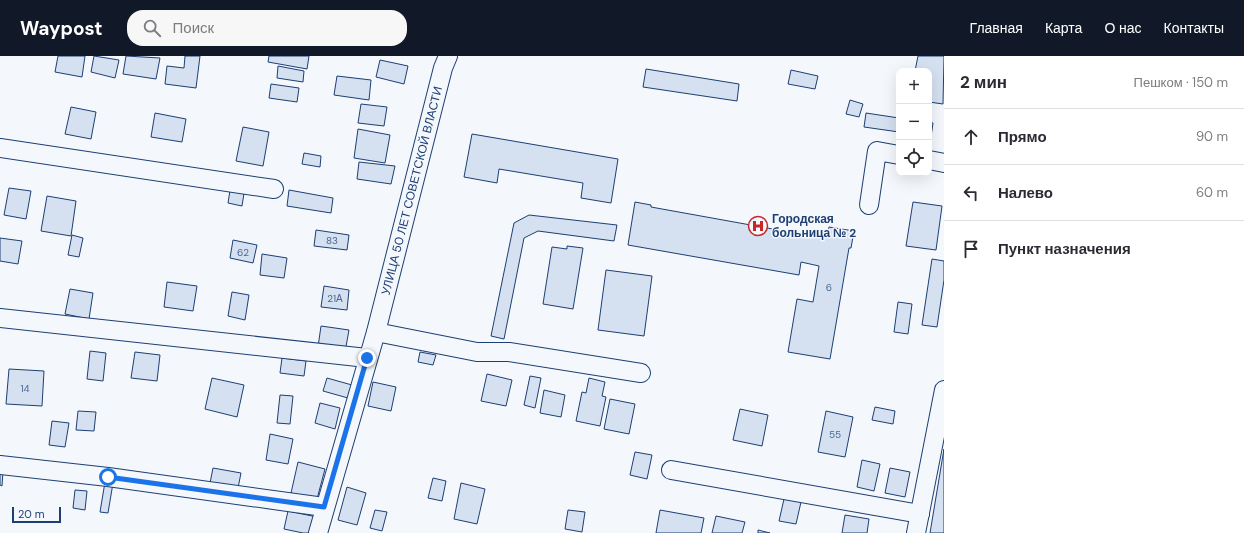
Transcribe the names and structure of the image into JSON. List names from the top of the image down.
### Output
{
  "streets": {
    "street": ["УЛИЦА 50 ЛЕТ СОВЕТСКОЙ ВЛАСТИ"]
  },
  "places": {
    "hospital": ["Городская больница № 2"]
  },
  "house_numbers": [
    "83",
    "62",
    "6",
    "21А",
    "14",
    "55"
  ],
  "scale_bar": "20 m",
  "page": {
    "header": "Waypost",
    "search": "Поиск",
    "nav": [
      "Главная",
      "Карта",
      "О нас",
      "Контакты"
    ],
    "heading": ["2 мин", "Пешком · 150 m"],
    "map_buttons": ["+", "−"],
    "list": [
      ["Прямо", "90 m"],
      ["Налево", "60 m"],
      "Пункт назначения"
    ],
    "scale": "20 m"
  }
}
